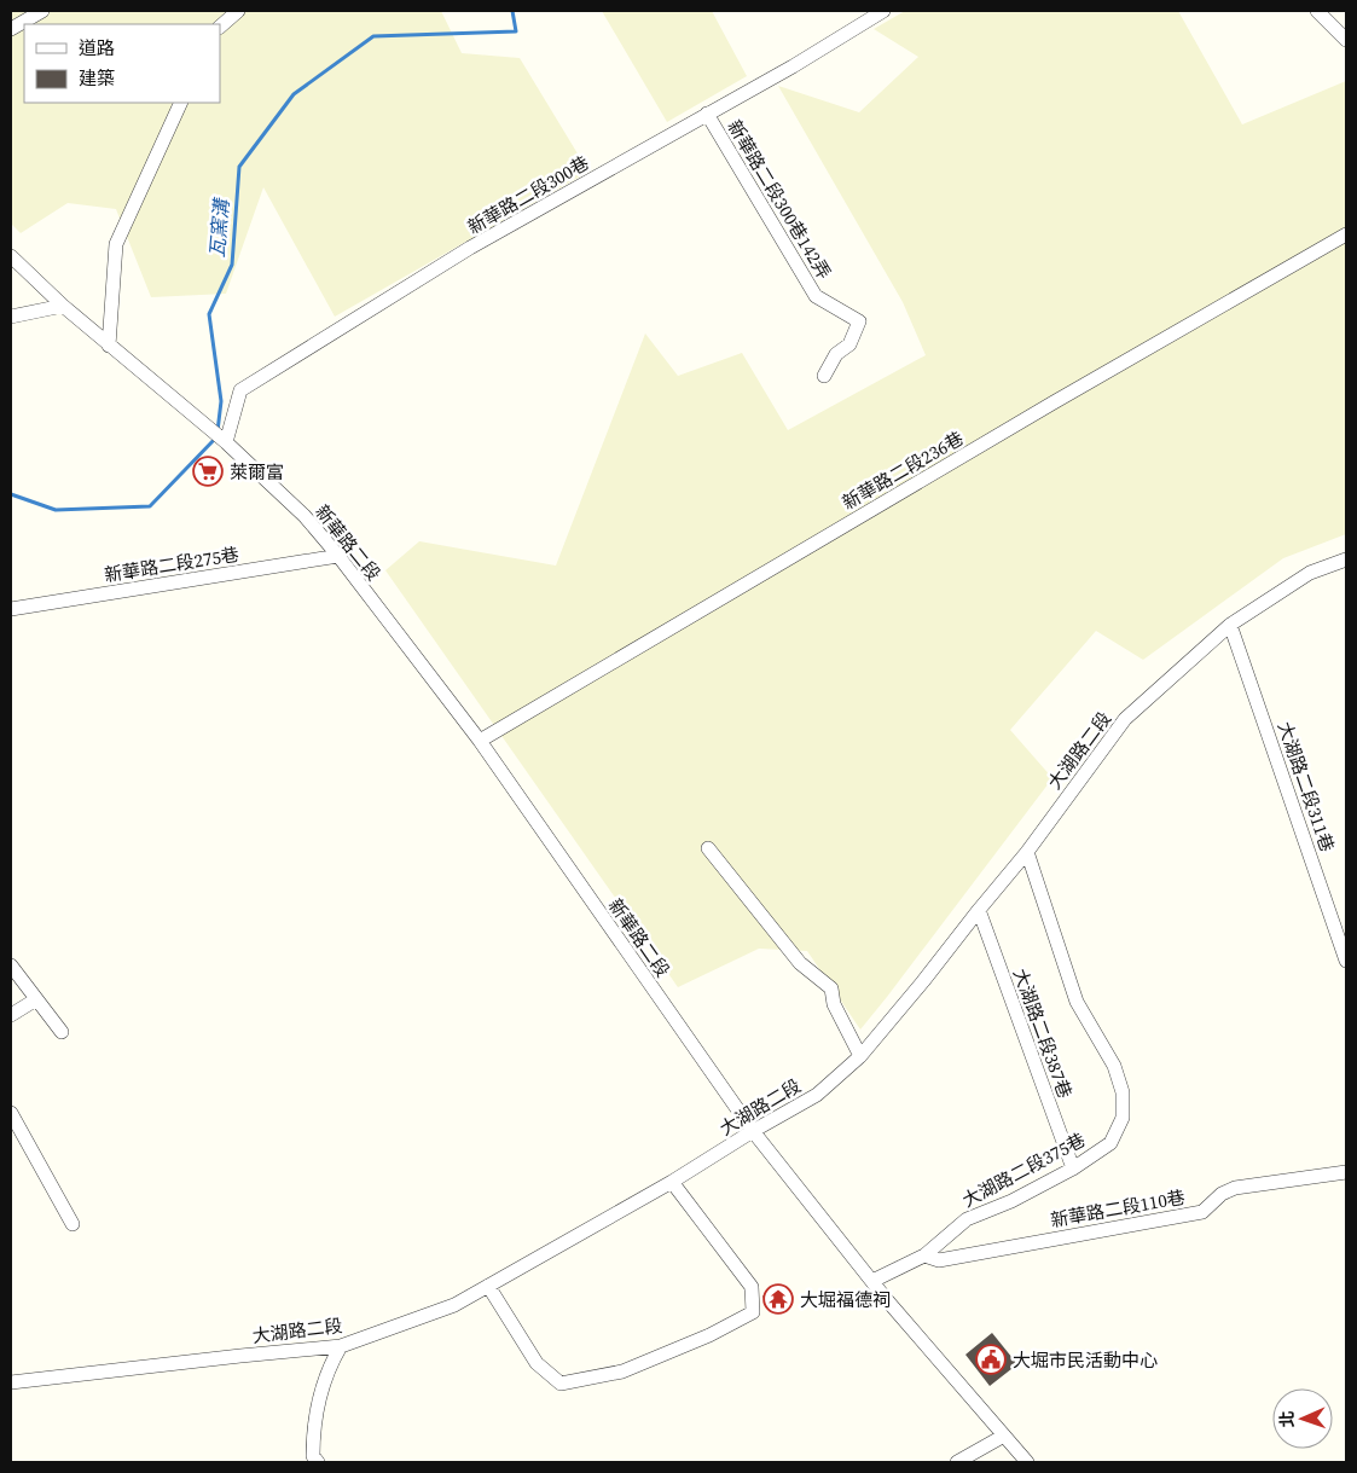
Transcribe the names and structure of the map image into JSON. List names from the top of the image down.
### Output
{
  "streets": {
    "street": [
      "新華路二段300巷",
      "新華路二段300巷142弄",
      "新華路二段236巷",
      "新華路二段",
      "新華路二段275巷",
      "大湖路二段",
      "大湖路二段311巷",
      "大湖路二段387巷",
      "大湖路二段375巷",
      "新華路二段110巷"
    ]
  },
  "crossings": [
    ["新華路二段300巷", "新華路二段300巷142弄"],
    ["新華路二段300巷", "新華路二段"],
    ["新華路二段236巷", "新華路二段"],
    ["新華路二段", "新華路二段275巷"],
    ["新華路二段", "大湖路二段"],
    ["新華路二段", "大湖路二段375巷"],
    ["大湖路二段", "大湖路二段311巷"],
    ["大湖路二段", "大湖路二段387巷"],
    ["大湖路二段", "大湖路二段375巷"],
    ["大湖路二段387巷", "大湖路二段375巷"],
    ["大湖路二段375巷", "新華路二段110巷"]
  ],
  "water": ["瓦窯溝"],
  "places": {
    "supermarket": ["萊爾富"],
    "temple": ["大堀福德祠"],
    "public building": ["大堀市民活動中心"]
  },
  "legend": ["道路", "建築"],
  "north": "left"
}
